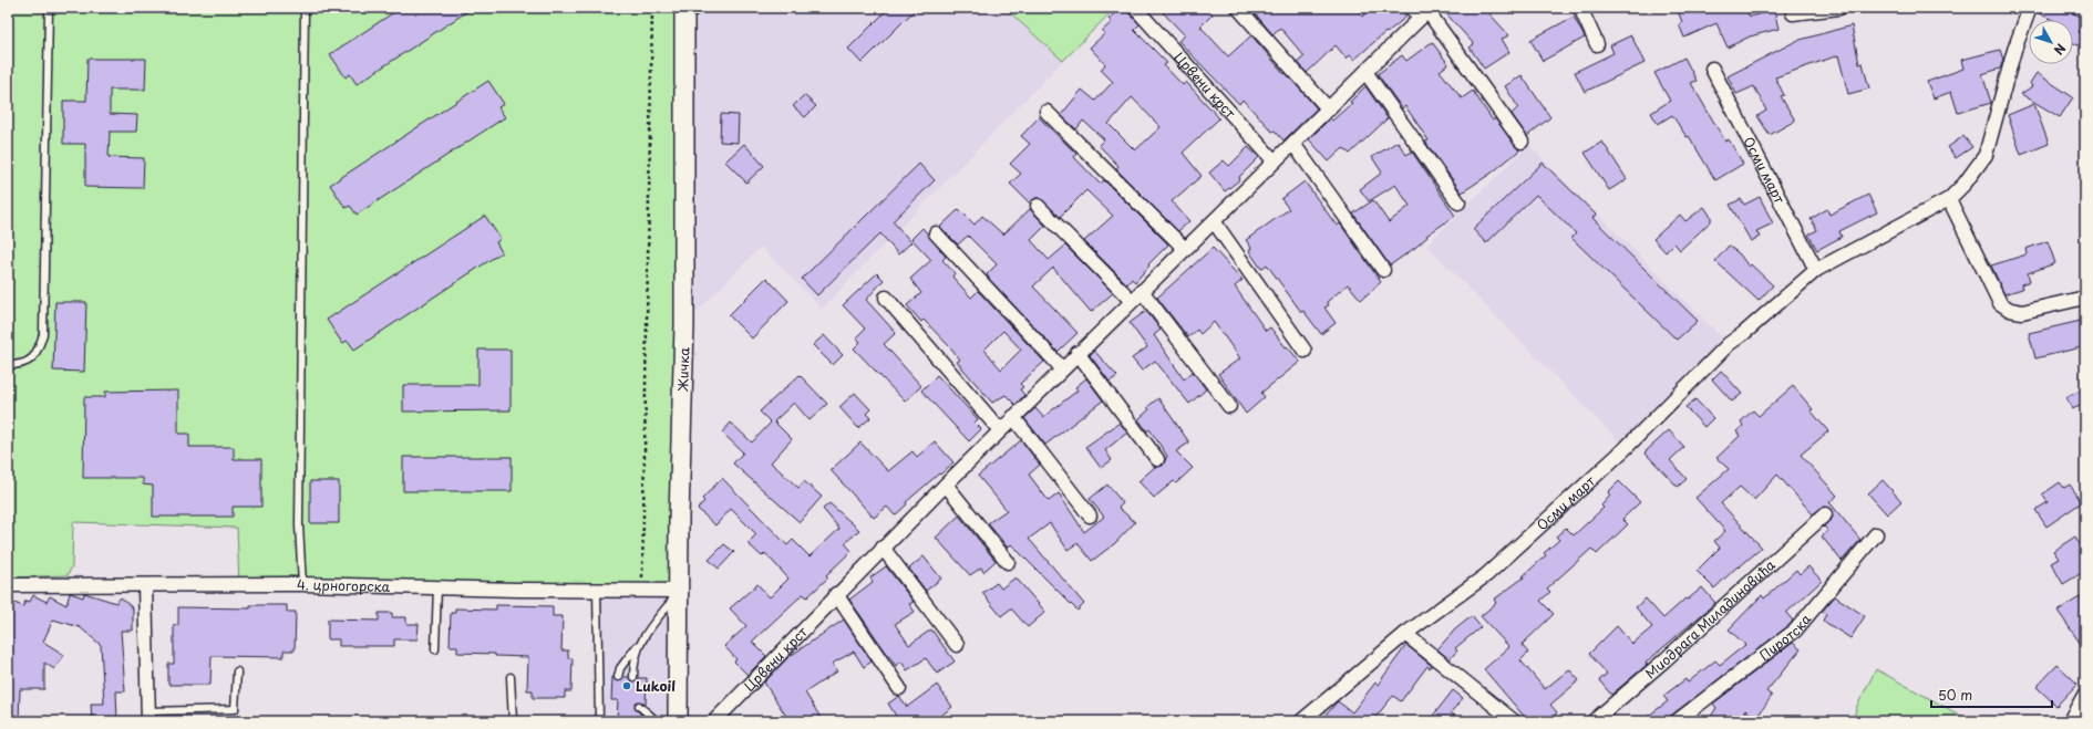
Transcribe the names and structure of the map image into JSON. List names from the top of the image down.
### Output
{
  "streets": {
    "main road": ["Жичка"],
    "street": [
      "Црвени крст",
      "Осми март",
      "4. црногорска",
      "Миодрага Миладиновића",
      "Пиротска"
    ]
  },
  "crossings": [
    ["Жичка", "4. црногорска"]
  ],
  "places": ["Lukoil"],
  "scale_bar": "50 m",
  "north": "bottom right"
}
